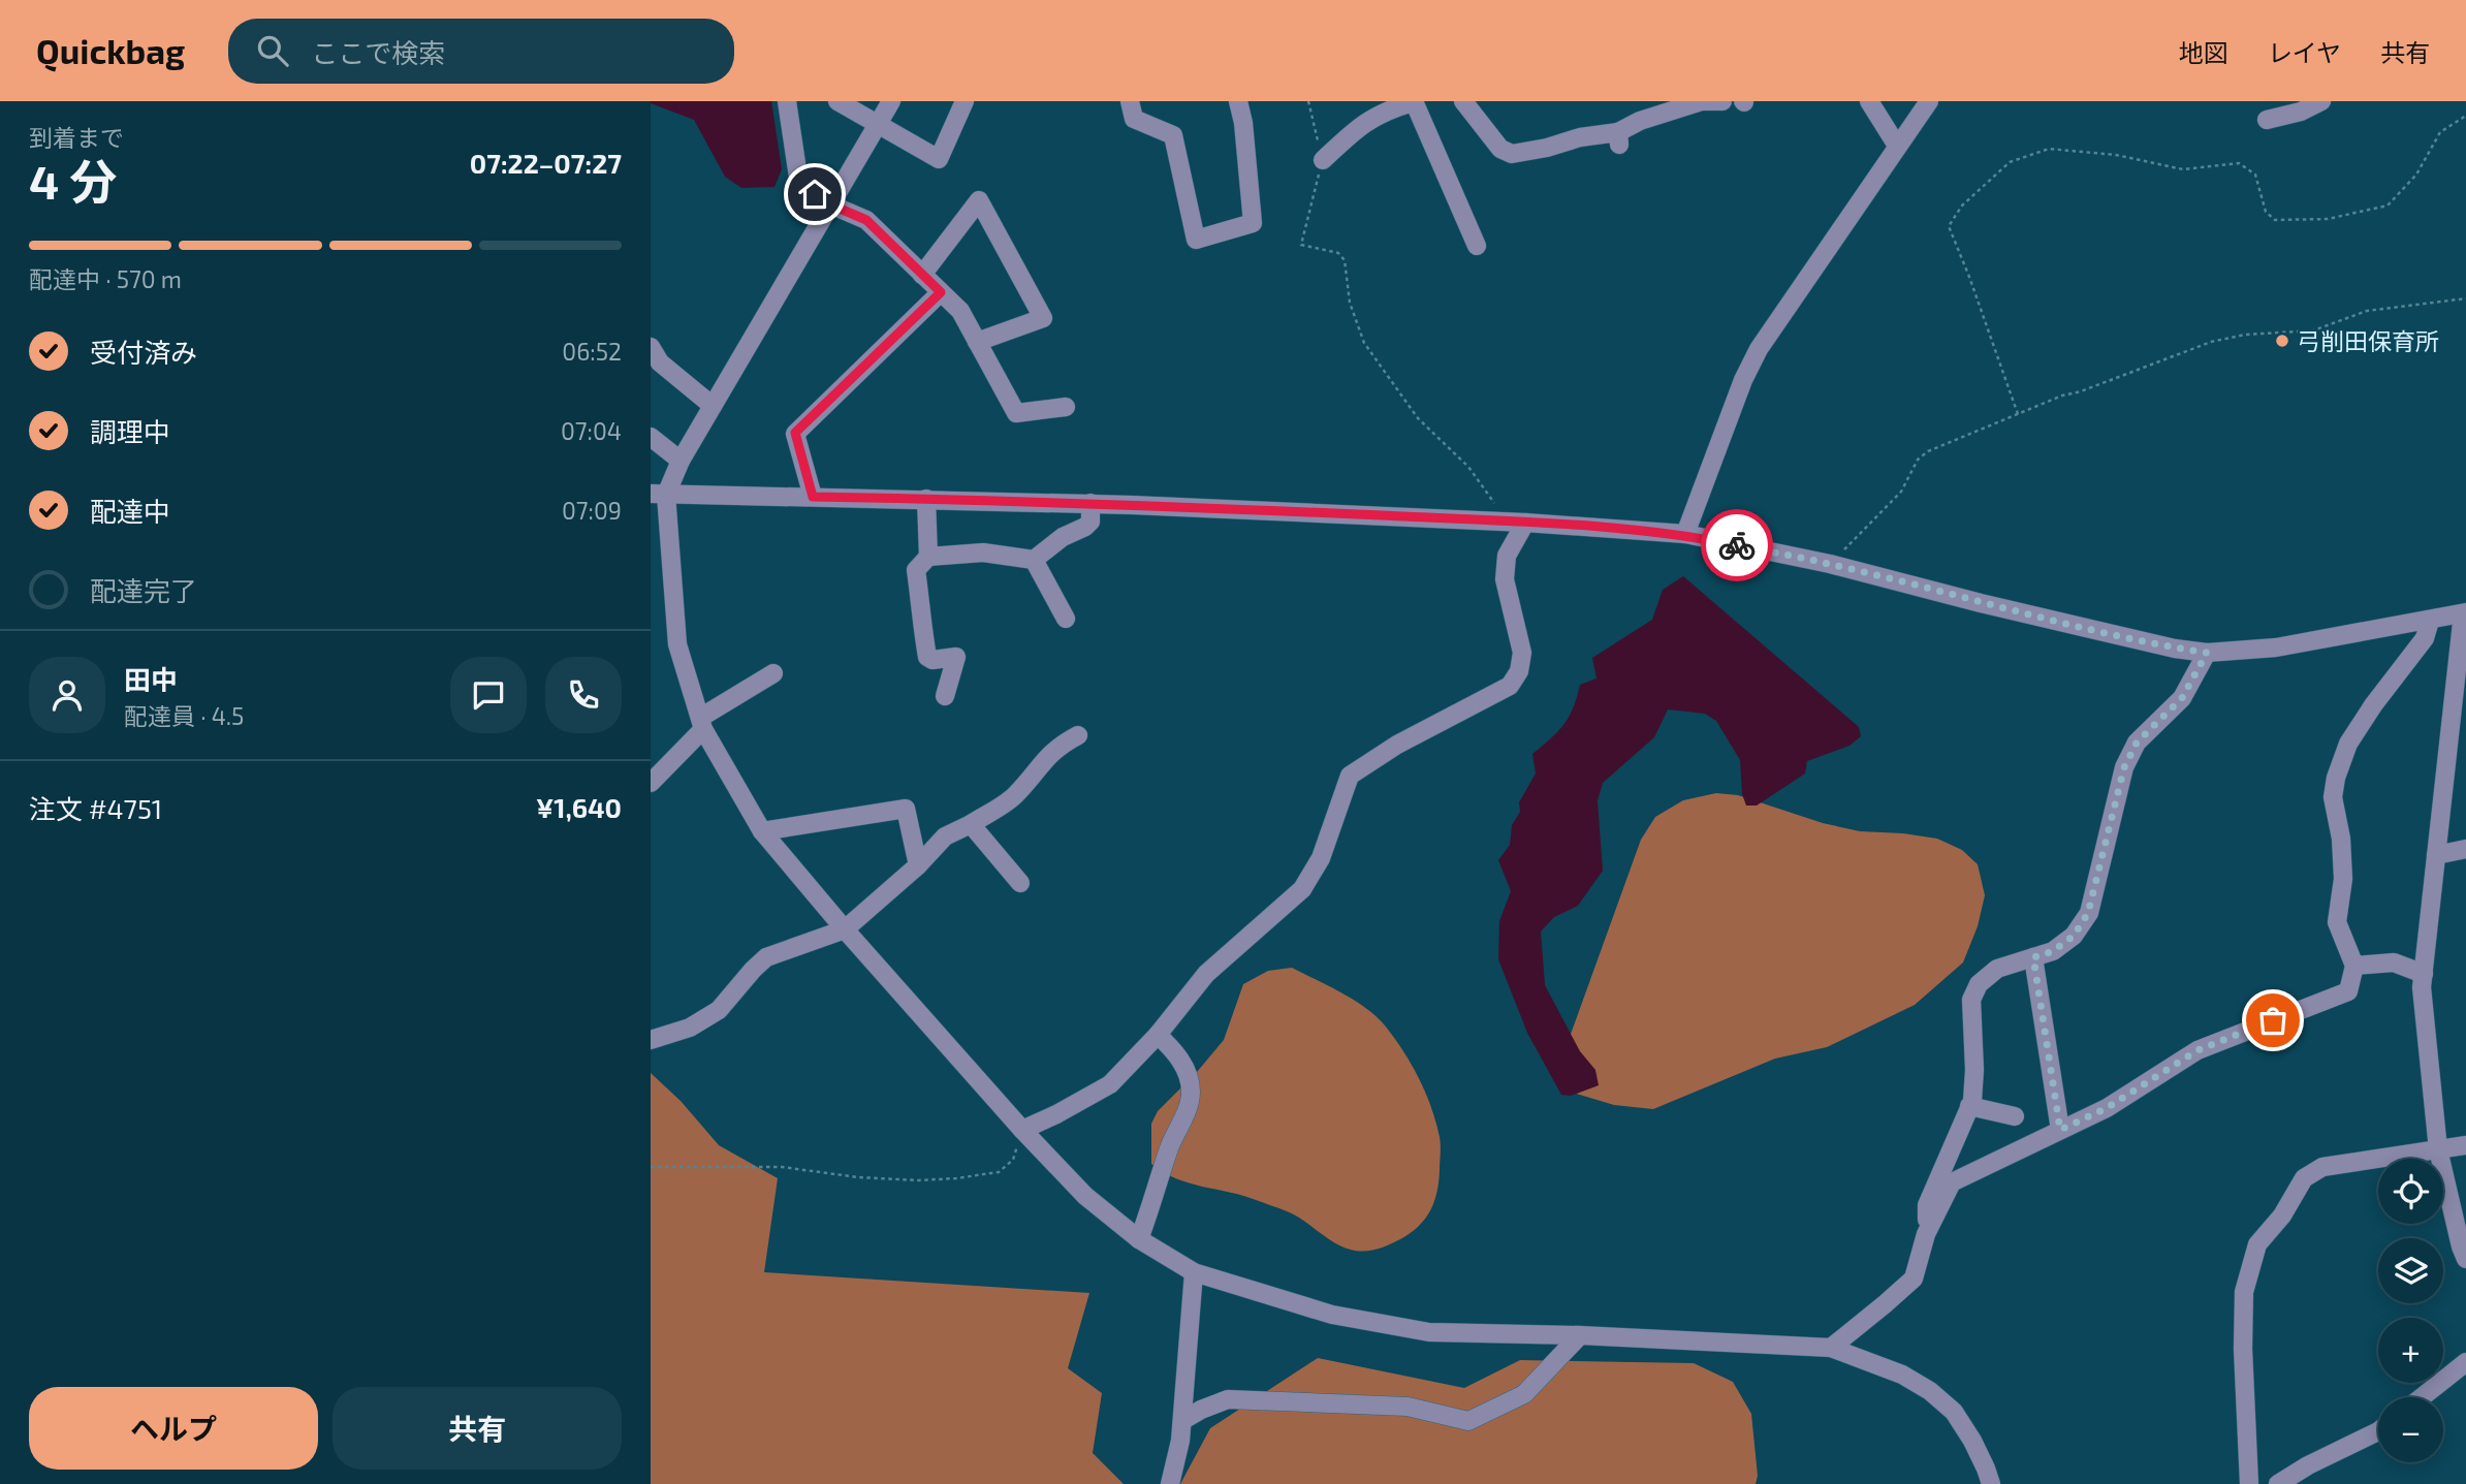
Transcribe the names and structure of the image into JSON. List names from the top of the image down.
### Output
{
  "places": ["弓削田保育所"],
  "page": {
    "header": "Quickbag",
    "search": "ここで検索",
    "nav": ["地図", "レイヤ", "共有"],
    "heading": ["4 分", "到着まで", "07:22–07:27"],
    "panel": [
      "田中",
      "配達員 · 4.5",
      "注文 #4751",
      "¥1,640"
    ],
    "bar": "配達中 · 570 m",
    "list": [
      ["受付済み", "06:52"],
      ["調理中", "07:04"],
      ["配達中", "07:09"],
      "配達完了"
    ],
    "map_buttons": ["+", "−"],
    "buttons": ["ヘルプ", "共有"]
  }
}
